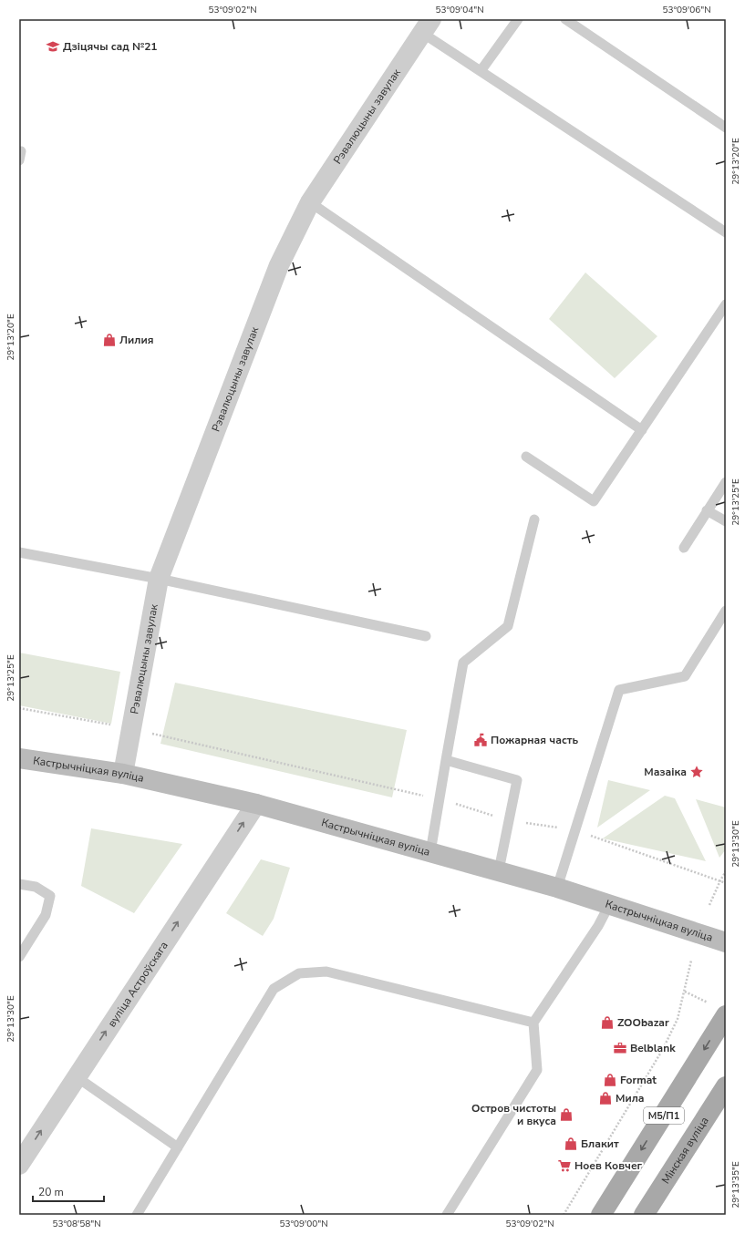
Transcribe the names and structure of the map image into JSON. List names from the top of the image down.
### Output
{
  "streets": {
    "main road": ["Кастрычніцкая вуліца", "М5/П1", "Мінская вуліца"],
    "street": ["Рэвалюцыны завулак", "вуліца Астроўскага"]
  },
  "crossings": [
    ["Рэвалюцыны завулак", "Кастрычніцкая вуліца"],
    ["Кастрычніцкая вуліца", "вуліца Астроўскага"]
  ],
  "one_way": ["вуліца Астроўскага"],
  "places": {
    "school or university": ["Дзіцячы сад №21"],
    "shop": [
      "Лилия",
      "ZOObazar",
      "Format",
      "Мила",
      "Остров чистоты и вкуса",
      "Блакит"
    ],
    "public building": ["Пожарная часть"],
    "place": ["Мазаіка"],
    "office": ["Belblank"],
    "supermarket": ["Ноев Ковчег"]
  },
  "scale_bar": "20 m",
  "coordinates": [
    "53°09'02\"N",
    "53°09'04\"N",
    "53°09'06\"N",
    "29°13'20\"E",
    "29°13'25\"E",
    "29°13'30\"E",
    "29°13'35\"E",
    "53°08'58\"N",
    "53°09'00\"N"
  ]
}
